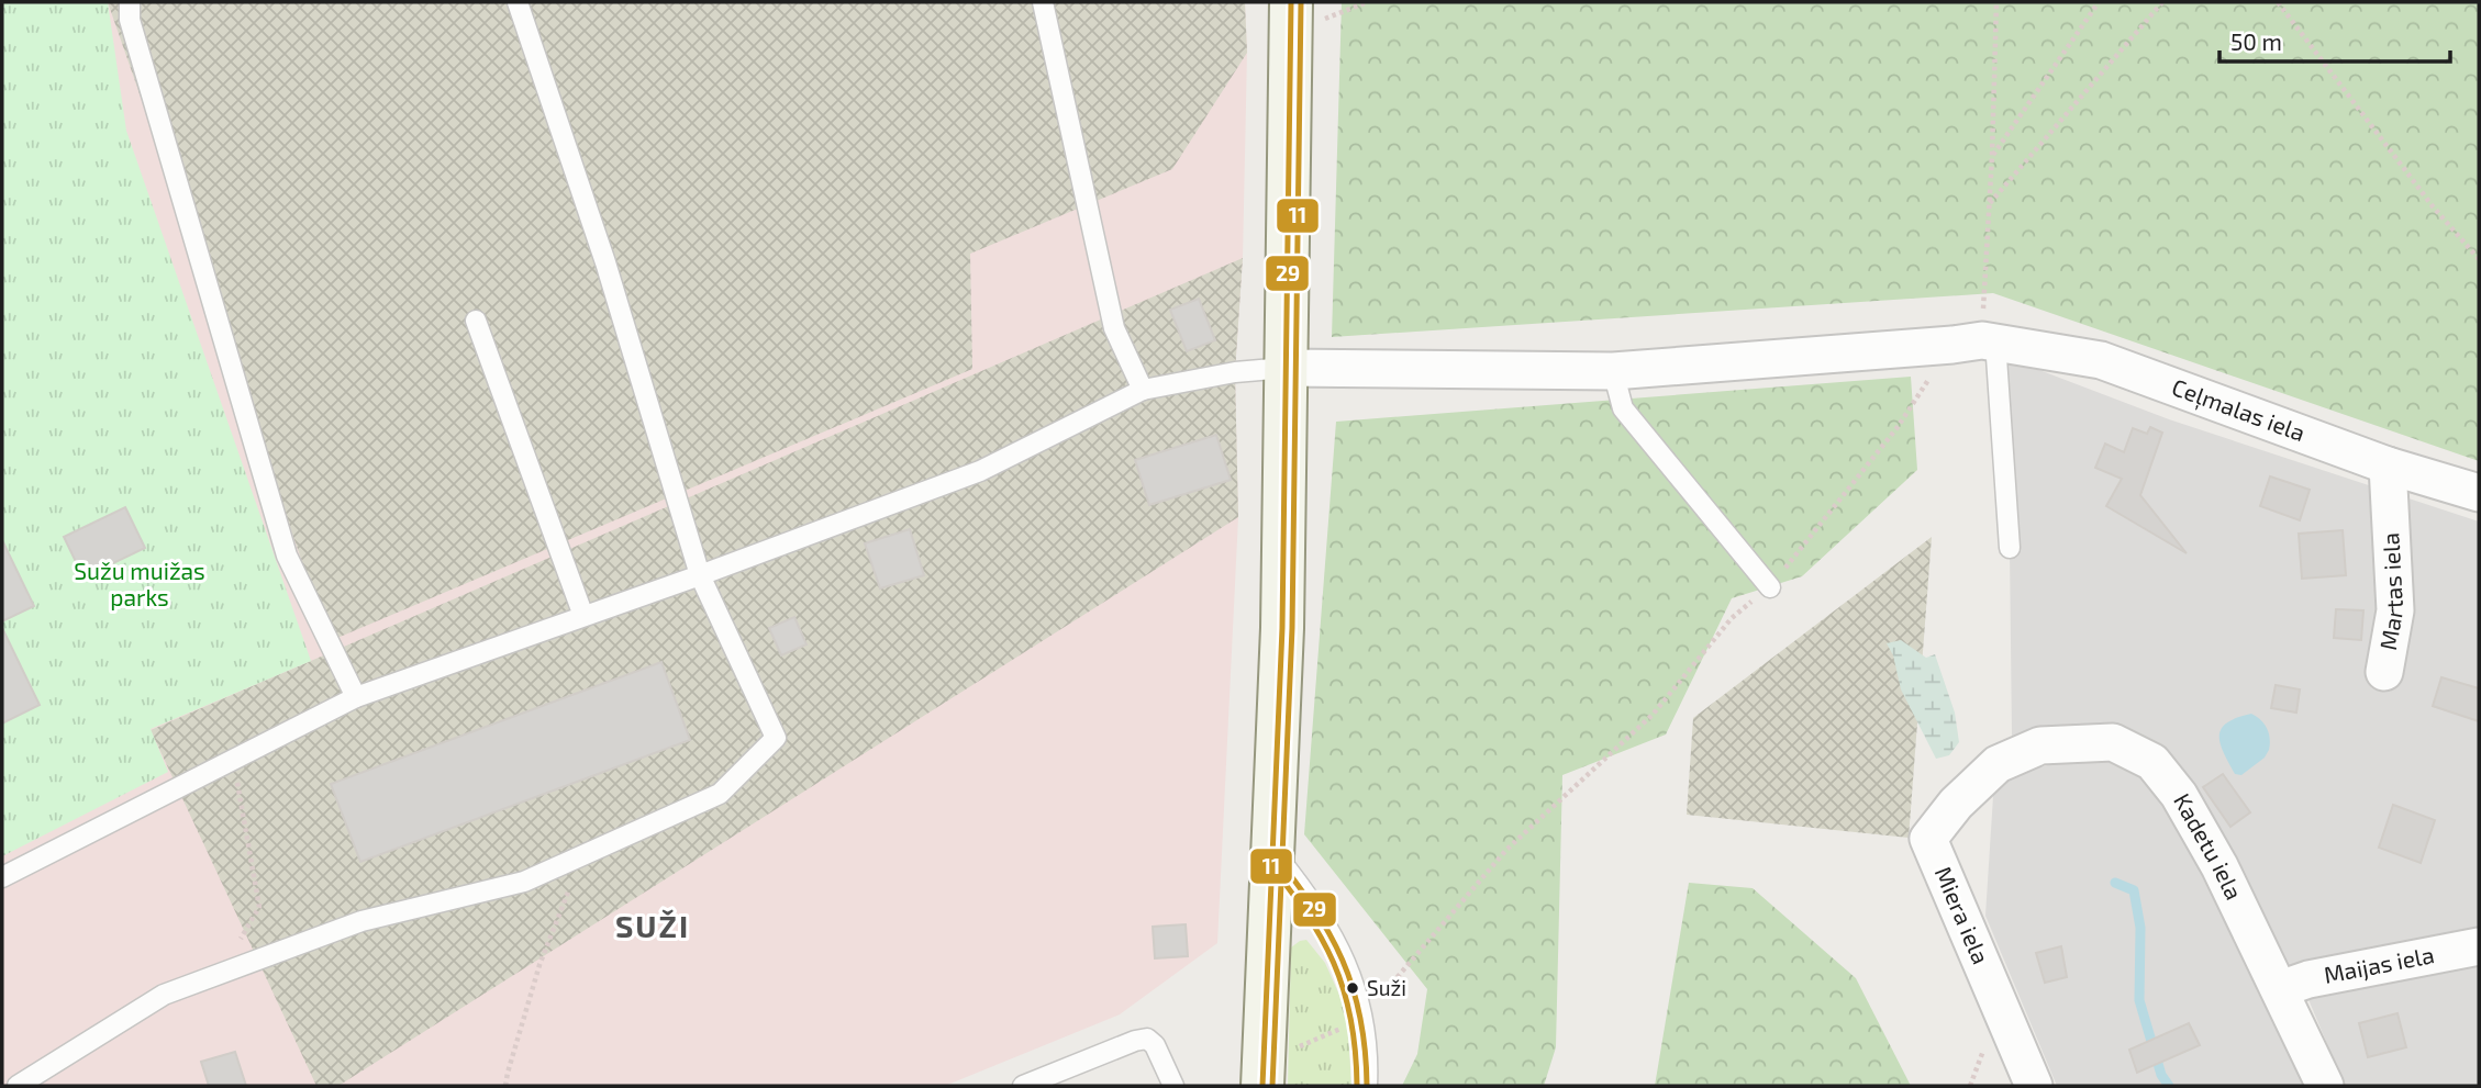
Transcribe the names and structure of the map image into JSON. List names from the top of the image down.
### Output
{
  "streets": {
    "street": [
      "Ceļmalas iela",
      "Martas iela",
      "Kadetu iela",
      "Miera iela",
      "Maijas iela"
    ]
  },
  "crossings": [
    ["Ceļmalas iela", "Martas iela"],
    ["Kadetu iela", "Miera iela"],
    ["Kadetu iela", "Maijas iela"]
  ],
  "districts": ["SUŽI"],
  "parks": ["Sužu muižas parks"],
  "places": ["Suži"],
  "lines": ["transit line 29", "transit line 11"],
  "scale_bar": "50 m"
}
